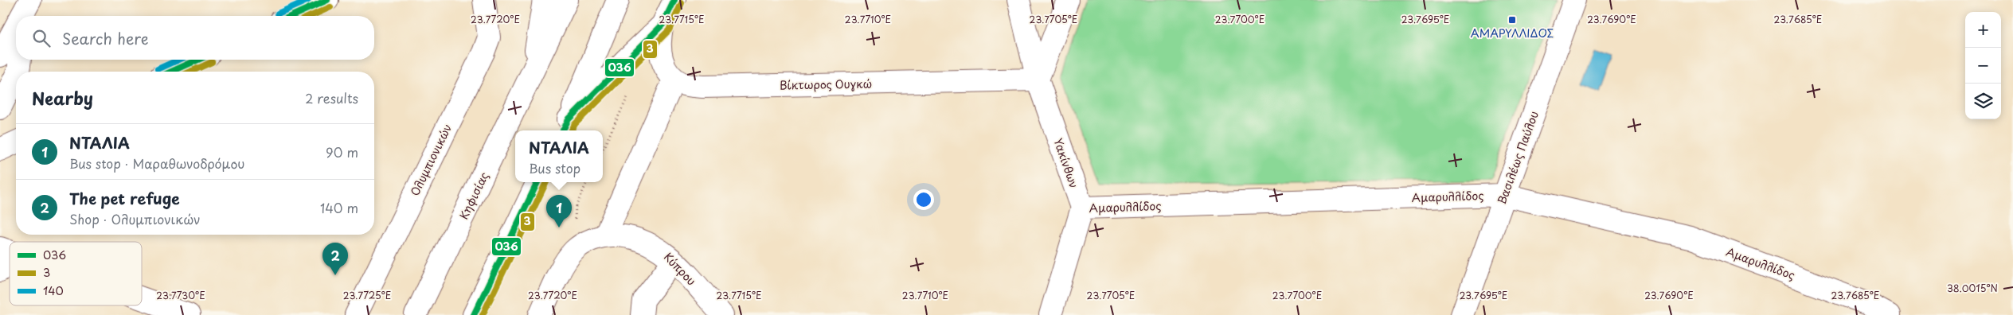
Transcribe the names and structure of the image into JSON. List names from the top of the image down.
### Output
{
  "streets": {
    "street": [
      "Βίκτωρος Ουγκώ",
      "Βασιλέως Παύλου",
      "Ολυμπιονικών",
      "Υακίνθων",
      "Κηφισίας",
      "Αμαρυλλίδος",
      "Κύπρου"
    ]
  },
  "crossings": [
    ["Βίκτωρος Ουγκώ", "Υακίνθων"],
    ["Βασιλέως Παύλου", "Αμαρυλλίδος"],
    ["Υακίνθων", "Αμαρυλλίδος"]
  ],
  "places": {
    "transit": ["ΑΜΑΡΥΛΛΙΔΟΣ"]
  },
  "lines": ["transit line 036", "transit line 140", "transit line 3"],
  "legend": ["036", "3", "140"],
  "page": {
    "map_buttons": ["+", "−"],
    "search": "Search here",
    "heading": ["Nearby", "2 results"],
    "list": [
      {
        "mark": "1",
        "name": "ΝΤΑΛΙΑ",
        "note": "Bus stop · Μαραθωνοδρόμου",
        "value": "90 m"
      },
      {
        "mark": "2",
        "name": "The pet refuge",
        "note": "Shop · Ολυμπιονικών",
        "value": "140 m"
      }
    ],
    "popup": ["ΝΤΑΛΙΑ", "Bus stop"],
    "pins": ["1", "2"]
  },
  "coordinates": [
    "23.7720°E",
    "23.7715°E",
    "23.7710°E",
    "23.7700°E",
    "23.7695°E",
    "23.7690°E",
    "23.7685°E",
    "23.7705°E",
    "38.0015°N",
    "23.7730°E",
    "23.7725°E"
  ]
}
